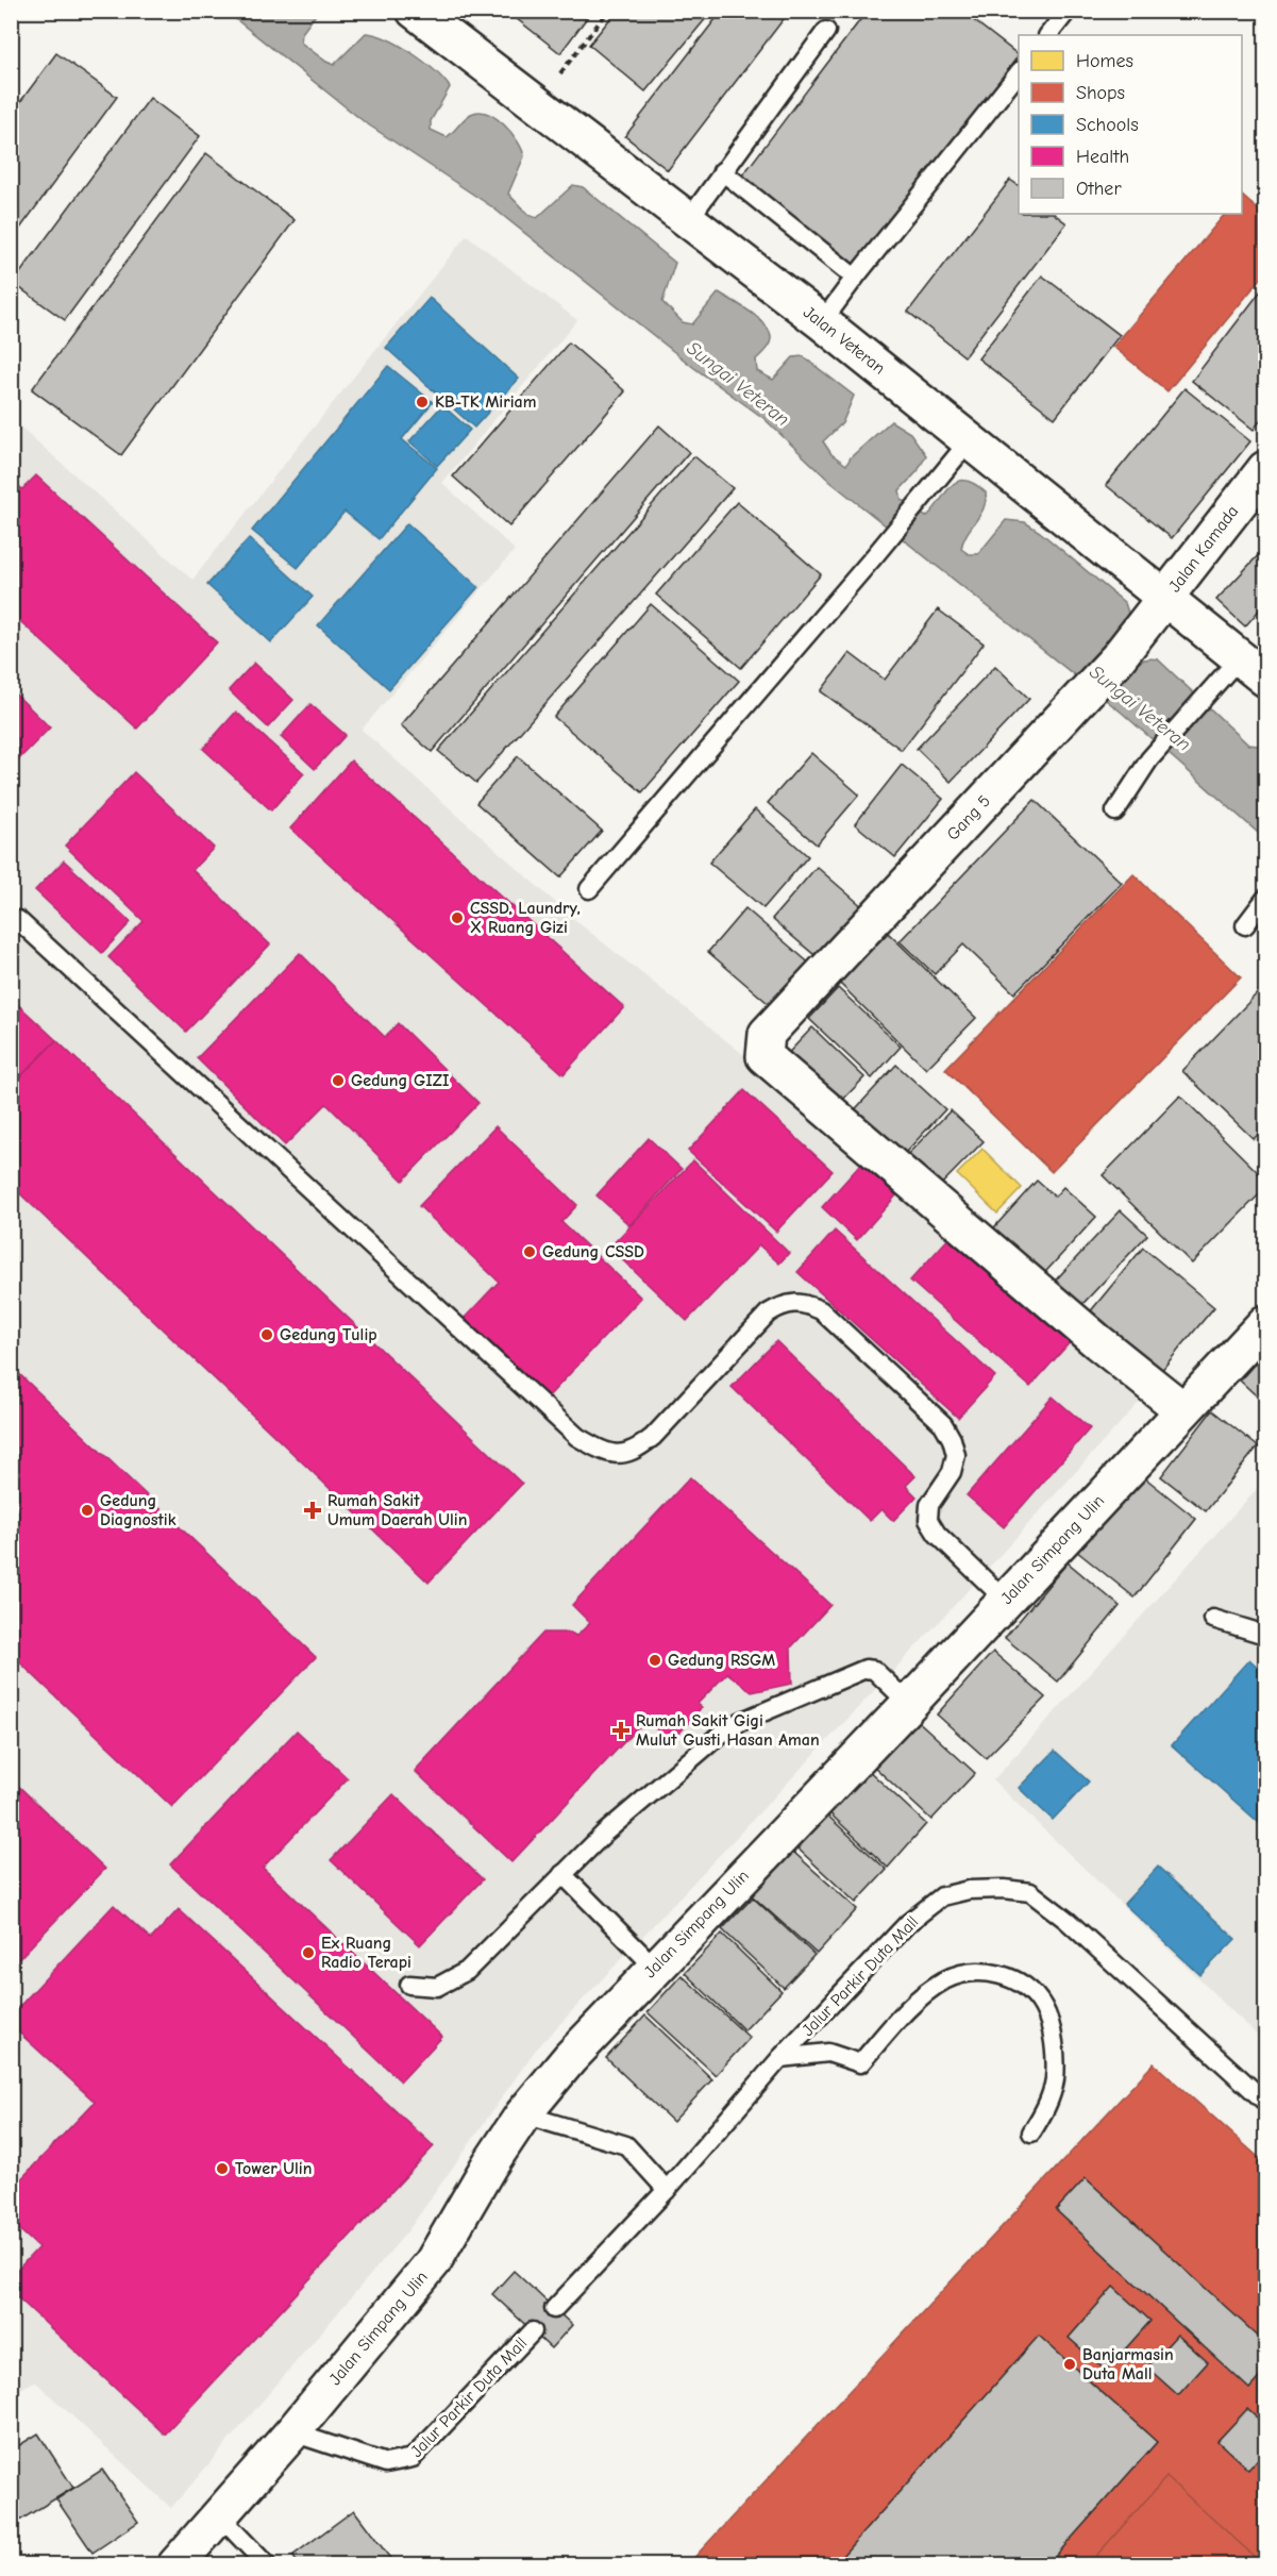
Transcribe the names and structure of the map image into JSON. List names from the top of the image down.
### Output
{
  "streets": {
    "main road": [
      "Jalan Veteran",
      "Jalan Kamada",
      "Gang 5",
      "Jalan Simpang Ulin"
    ],
    "lane": ["Jalur Parkir Duta Mall"]
  },
  "crossings": [
    ["Jalan Veteran", "Jalan Kamada"],
    ["Jalan Veteran", "Gang 5"],
    ["Jalan Kamada", "Gang 5"],
    ["Gang 5", "Jalan Simpang Ulin"],
    ["Jalan Simpang Ulin", "Jalur Parkir Duta Mall"]
  ],
  "water": ["Sungai Veteran"],
  "places": {
    "other": [
      "KB-TK Miriam",
      "CSSD, Laundry, X Ruang Gizi",
      "Gedung GIZI",
      "Gedung CSSD",
      "Gedung Tulip",
      "Gedung Diagnostik",
      "Gedung RSGM",
      "Ex Ruang Radio Terapi",
      "Tower Ulin",
      "Banjarmasin Duta Mall"
    ],
    "health": ["Rumah Sakit Umum Daerah Ulin", "Rumah Sakit Gigi Mulut Gusti Hasan Aman"]
  },
  "legend": [
    "Homes",
    "Shops",
    "Schools",
    "Health",
    "Other"
  ]
}
